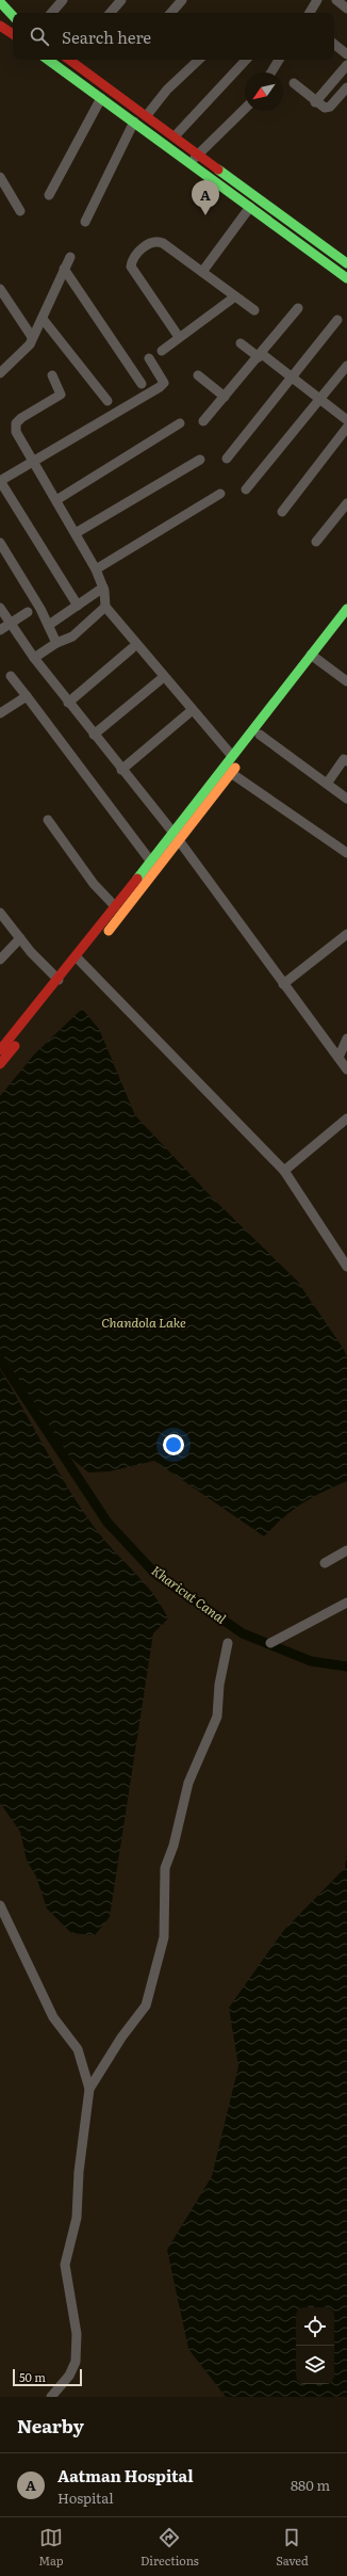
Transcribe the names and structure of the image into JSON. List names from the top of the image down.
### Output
{
  "water": ["Chandola Lake", "Kharicut Canal"],
  "scale_bar": "50 m",
  "north": "bottom left",
  "page": {
    "search": "Search here",
    "pins": "A",
    "scale": "50 m",
    "heading": "Nearby",
    "list": [
      {
        "mark": "A",
        "name": "Aatman Hospital",
        "note": "Hospital",
        "value": "880 m"
      }
    ],
    "nav": ["Map", "Directions", "Saved"]
  }
}
